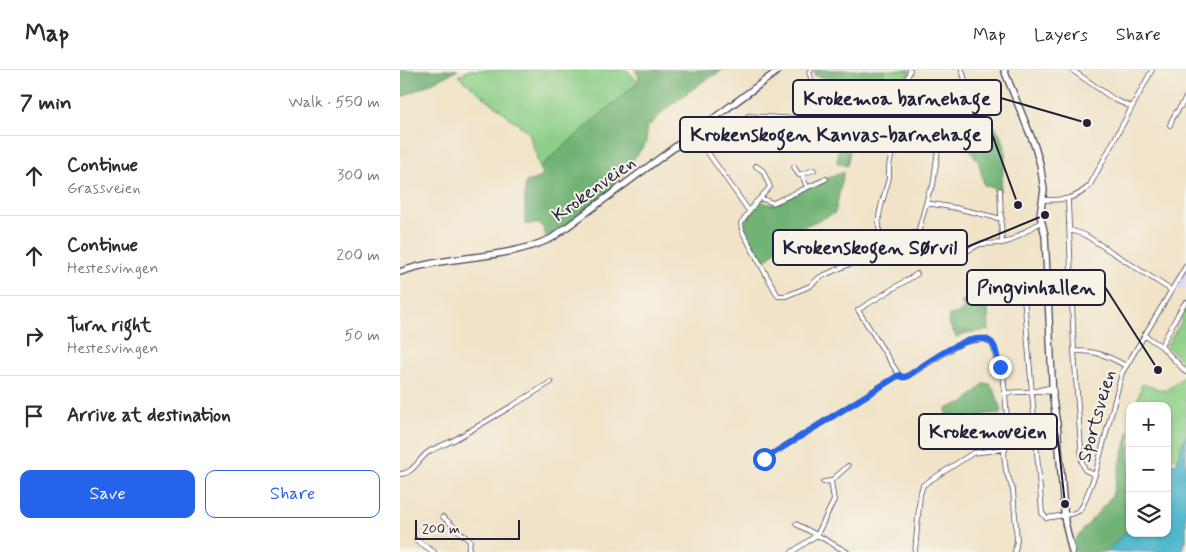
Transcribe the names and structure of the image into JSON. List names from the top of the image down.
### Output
{
  "streets": {
    "main road": ["Krokenveien"],
    "street": ["Sportsveien"]
  },
  "places": [
    "Krokemoa barnehage",
    "Krokenskogen Kanvas-barnehage",
    "Krokenskogen Sørvil",
    "Pingvinhallen",
    "Krokemoveien"
  ],
  "scale_bar": "200 m",
  "page": {
    "header": "Map",
    "nav": ["Map", "Layers", "Share"],
    "heading": ["7 min", "Walk · 550 m"],
    "list": [
      ["Continue", "Grassveien", "300 m"],
      ["Continue", "Hestesvingen", "200 m"],
      ["Turn right", "Hestesvingen", "50 m"],
      "Arrive at destination"
    ],
    "map_buttons": ["+", "−"],
    "buttons": ["Save", "Share"],
    "scale": "200 m"
  }
}
